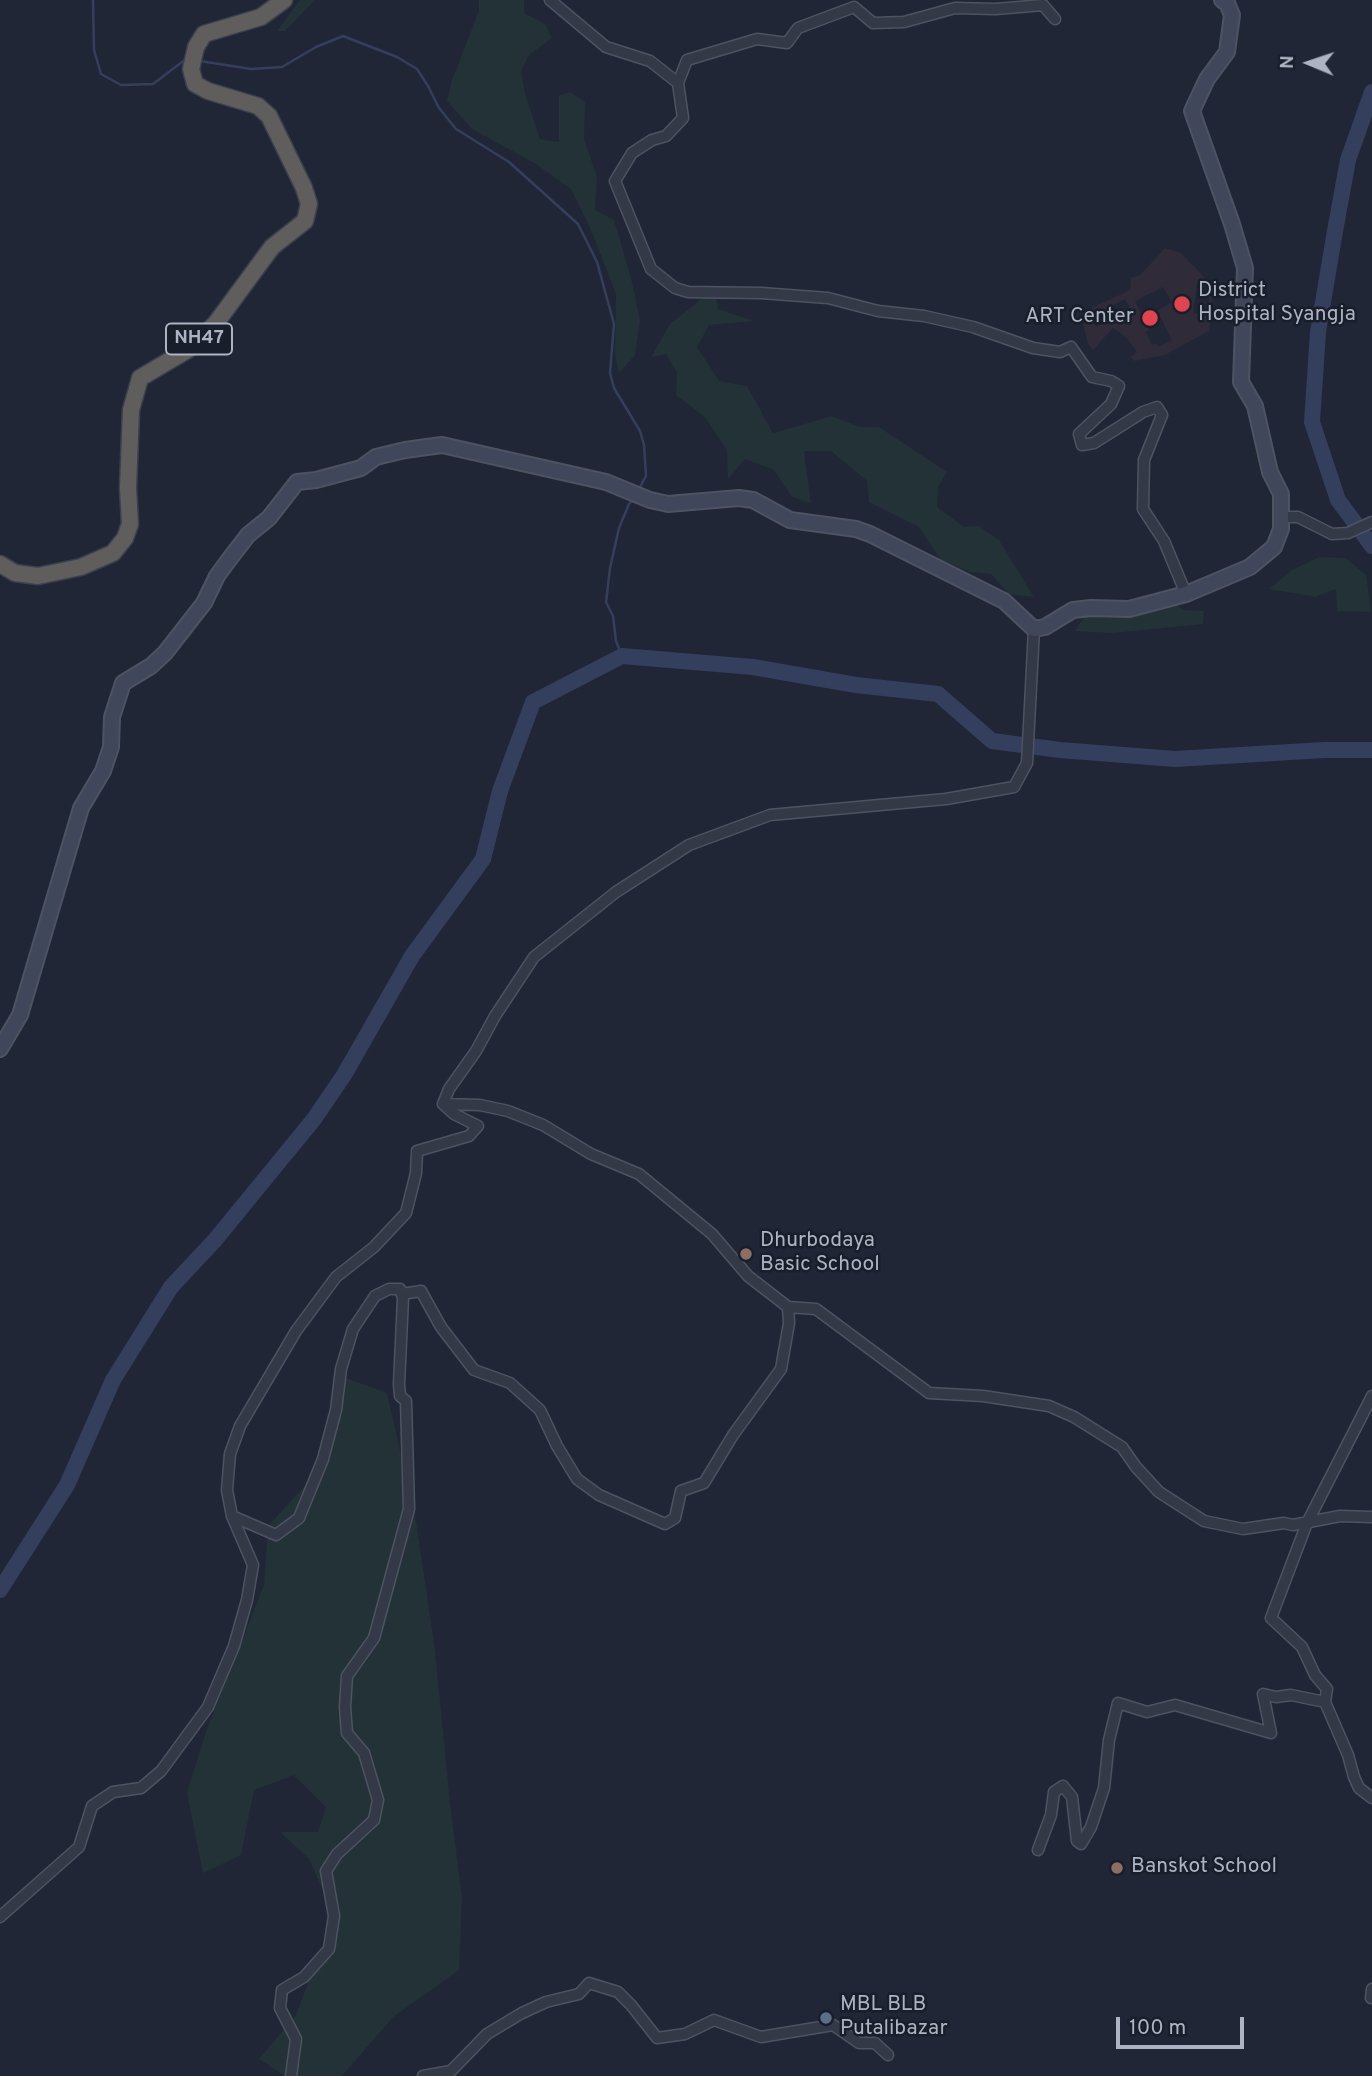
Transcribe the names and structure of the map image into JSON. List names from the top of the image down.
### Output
{
  "streets": {
    "highway": ["NH47"]
  },
  "places": [
    "District Hospital Syangja",
    "ART Center",
    "Dhurbodaya Basic School",
    "Banskot School",
    "MBL BLB Putalibazar"
  ],
  "scale_bar": "100 m",
  "north": "left"
}
